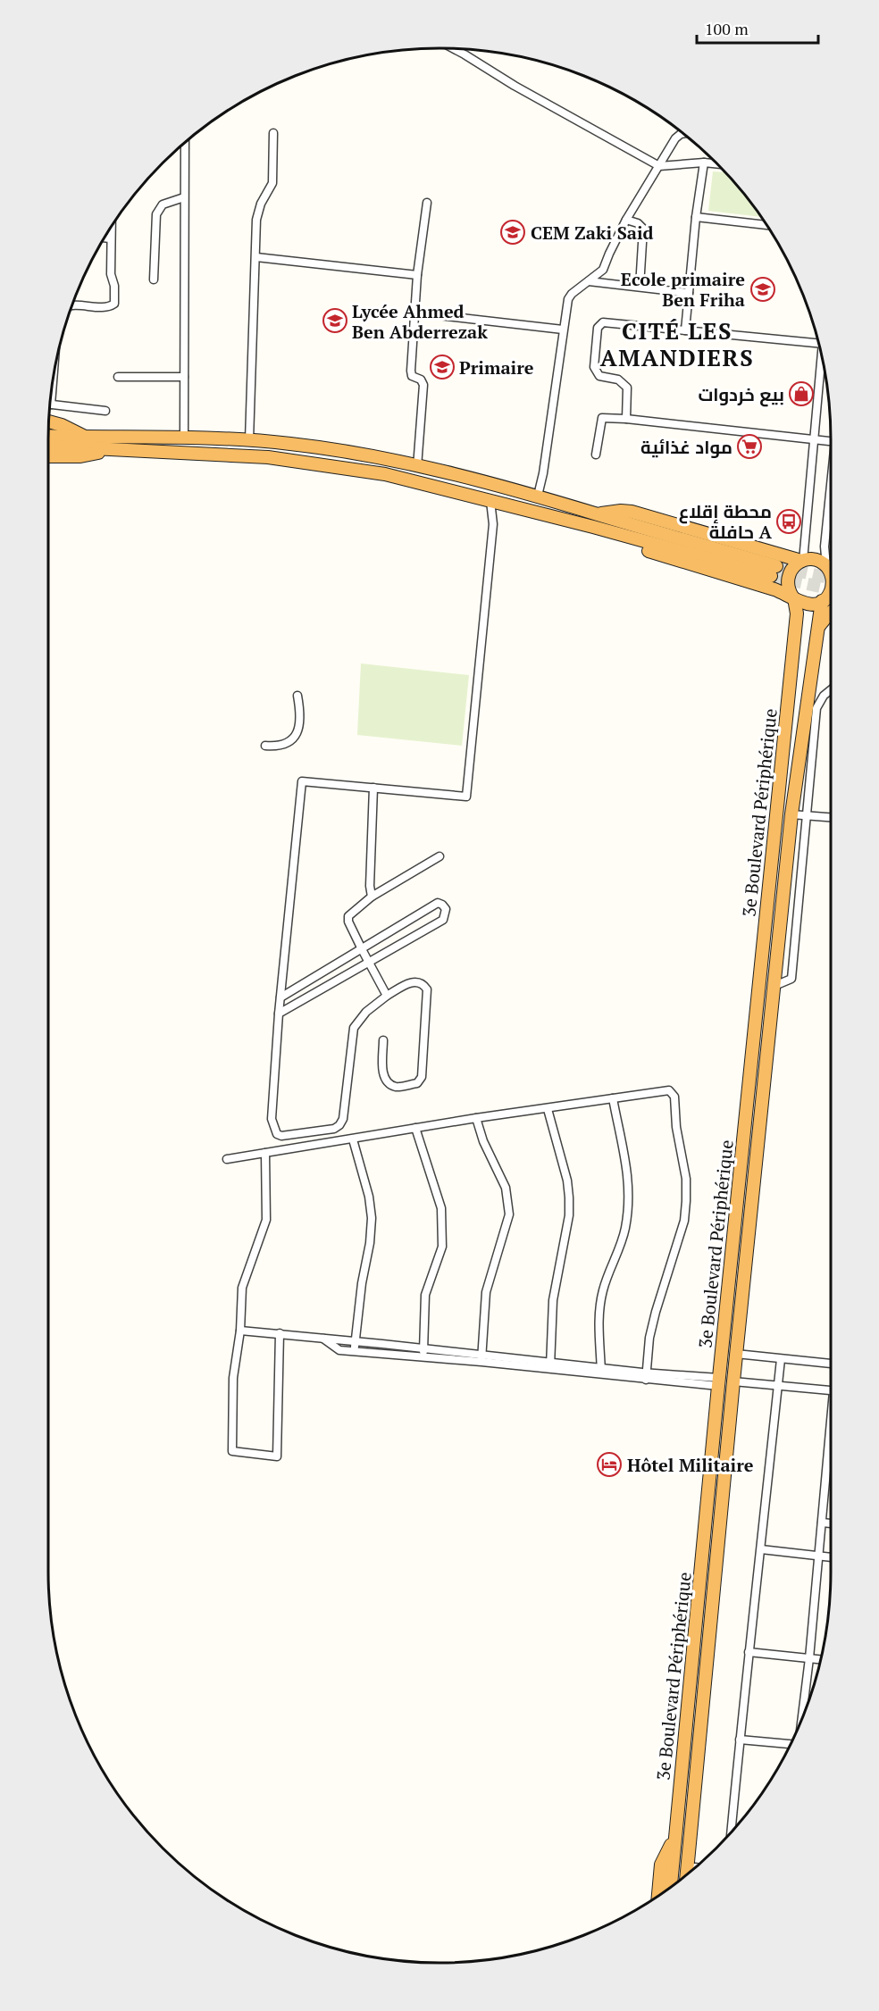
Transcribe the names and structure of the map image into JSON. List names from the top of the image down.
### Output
{
  "streets": {
    "highway": ["3e Boulevard Périphérique"]
  },
  "districts": ["CITÉ LES AMANDIERS"],
  "places": {
    "school or university": [
      "CEM Zaki Said",
      "Ecole primaire Ben Friha",
      "Lycée Ahmed Ben Abderrezak",
      "Primaire"
    ],
    "shop": ["بيع خردوات"],
    "supermarket": ["مواد غذائية"],
    "bus stop": ["محطة إقلاع حافلة A"],
    "hotel": ["Hôtel Militaire"]
  },
  "scale_bar": "100 m"
}
